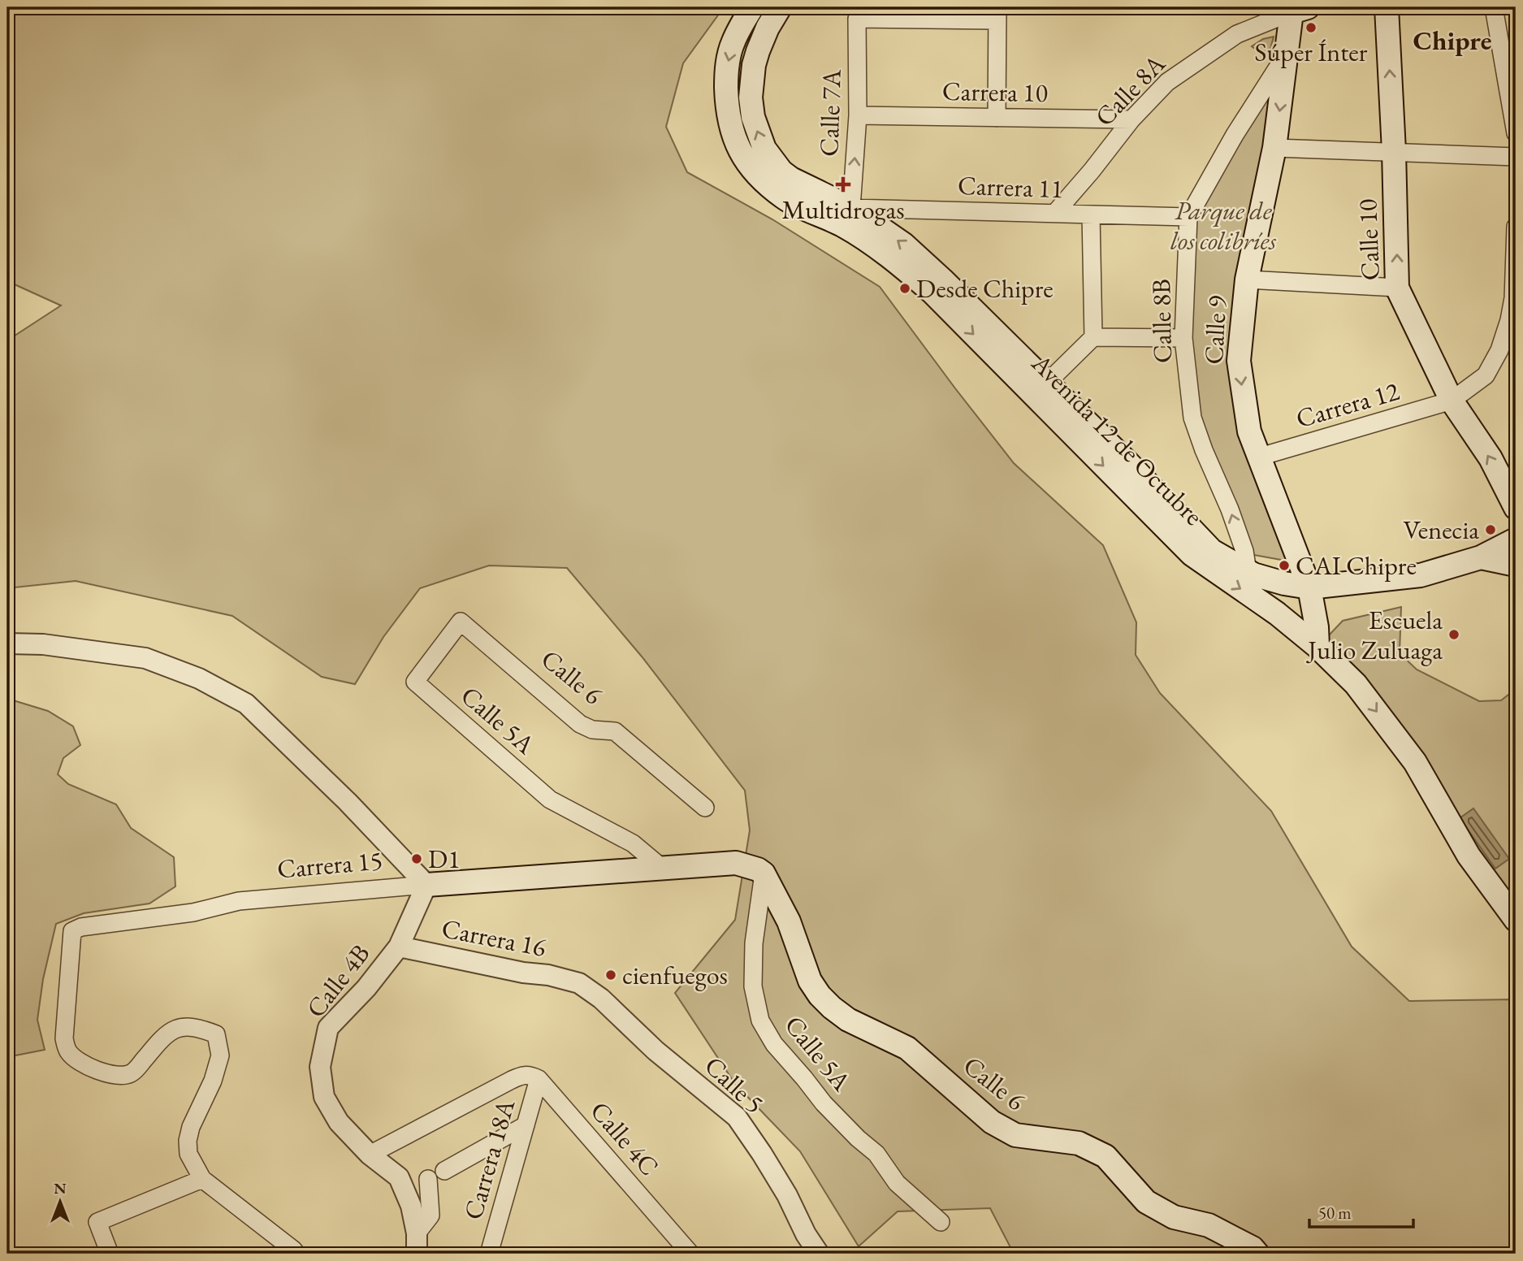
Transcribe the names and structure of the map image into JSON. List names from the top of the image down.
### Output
{
  "streets": {
    "main road": [
      "Calle 10",
      "Calle 9",
      "Avenida 12 de Octubre",
      "Calle 6",
      "Carrera 15"
    ],
    "street": [
      "Calle 8A",
      "Carrera 10",
      "Calle 7A",
      "Carrera 11",
      "Calle 8B",
      "Carrera 12",
      "Calle 5A",
      "Carrera 16",
      "Calle 4B",
      "Calle 5",
      "Calle 4C",
      "Carrera 18A"
    ]
  },
  "crossings": [
    ["Calle 8A", "Carrera 10"],
    ["Calle 8A", "Carrera 11"],
    ["Calle 8A", "Calle 9"],
    ["Carrera 10", "Calle 7A"],
    ["Calle 7A", "Carrera 11"],
    ["Calle 7A", "Avenida 12 de Octubre"],
    ["Carrera 11", "Calle 8B"],
    ["Carrera 11", "Avenida 12 de Octubre"],
    ["Calle 10", "Carrera 12"],
    ["Calle 8B", "Calle 9"],
    ["Calle 8B", "Avenida 12 de Octubre"],
    ["Calle 9", "Carrera 12"],
    ["Calle 9", "Avenida 12 de Octubre"],
    ["Calle 6", "Calle 5A"],
    ["Calle 6", "Carrera 15"],
    ["Calle 5A", "Carrera 15"],
    ["Carrera 15", "Calle 4B"],
    ["Carrera 16", "Calle 4B"],
    ["Carrera 16", "Calle 5"],
    ["Calle 4C", "Carrera 18A"]
  ],
  "one_way": ["Calle 10", "Calle 8B", "Calle 9"],
  "districts": ["Chipre"],
  "parks": ["Parque de los colibríes"],
  "places": {
    "other": [
      "Súper Ínter",
      "Desde Chipre",
      "Venecia",
      "CAI Chipre",
      "Escuela Julio Zuluaga",
      "D1",
      "cienfuegos"
    ],
    "health": ["Multidrogas"]
  },
  "scale_bar": "50 m",
  "north": "top"
}
